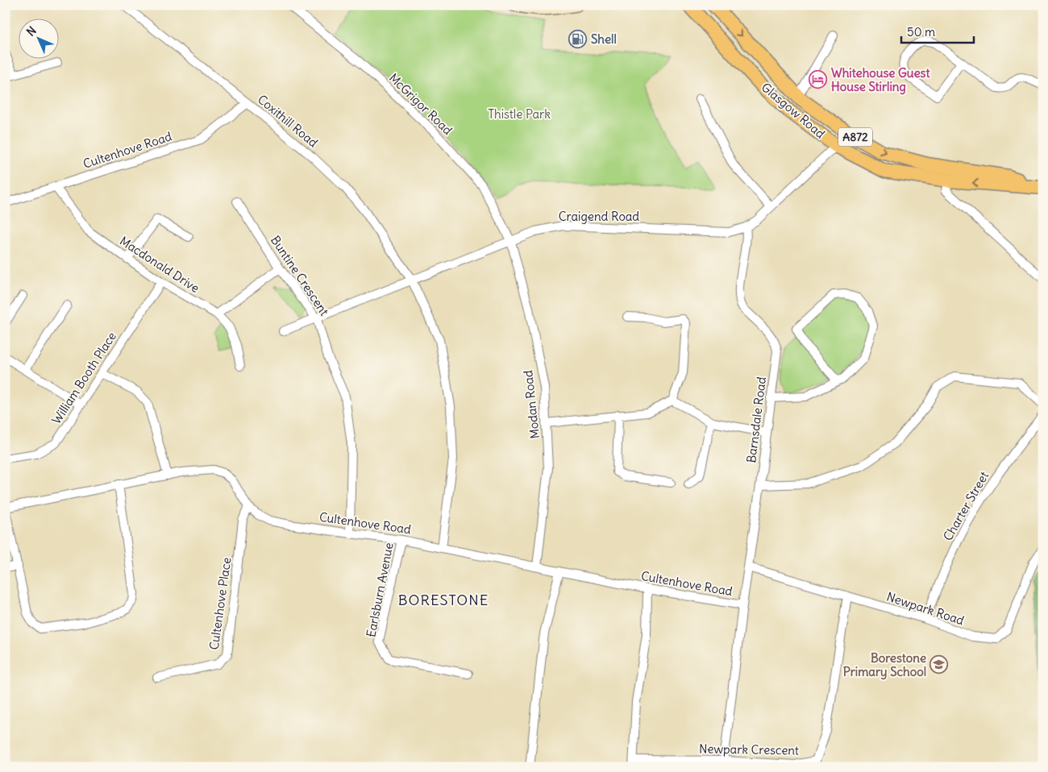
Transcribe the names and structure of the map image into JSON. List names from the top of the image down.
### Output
{
  "streets": {
    "main road": ["Glasgow Road", "A872"],
    "street": [
      "McGrigor Road",
      "Coxithill Road",
      "Cultenhove Road",
      "Craigend Road",
      "Macdonald Drive",
      "Buntine Crescent",
      "William Booth Place",
      "Modan Road",
      "Barnsdale Road",
      "Charter Street",
      "Earlsburn Avenue",
      "Cultenhove Place",
      "Newpark Road",
      "Newpark Crescent"
    ]
  },
  "crossings": [
    ["McGrigor Road", "Craigend Road"],
    ["McGrigor Road", "Modan Road"],
    ["Coxithill Road", "Cultenhove Road"],
    ["Coxithill Road", "Craigend Road"],
    ["Cultenhove Road", "Macdonald Drive"],
    ["Cultenhove Road", "Buntine Crescent"],
    ["Cultenhove Road", "Modan Road"],
    ["Cultenhove Road", "Barnsdale Road"],
    ["Cultenhove Road", "Earlsburn Avenue"],
    ["Cultenhove Road", "Cultenhove Place"],
    ["Craigend Road", "Buntine Crescent"],
    ["Craigend Road", "Modan Road"],
    ["Craigend Road", "Barnsdale Road"],
    ["Macdonald Drive", "William Booth Place"],
    ["Barnsdale Road", "Newpark Road"],
    ["Barnsdale Road", "Newpark Crescent"],
    ["Charter Street", "Newpark Road"],
    ["Newpark Road", "Newpark Crescent"]
  ],
  "districts": ["BORESTONE"],
  "parks": ["Thistle Park"],
  "places": {
    "fuel station": ["Shell"],
    "hotel": ["Whitehouse Guest House Stirling"],
    "school or university": ["Borestone Primary School"]
  },
  "scale_bar": "50 m",
  "north": "top left"
}
